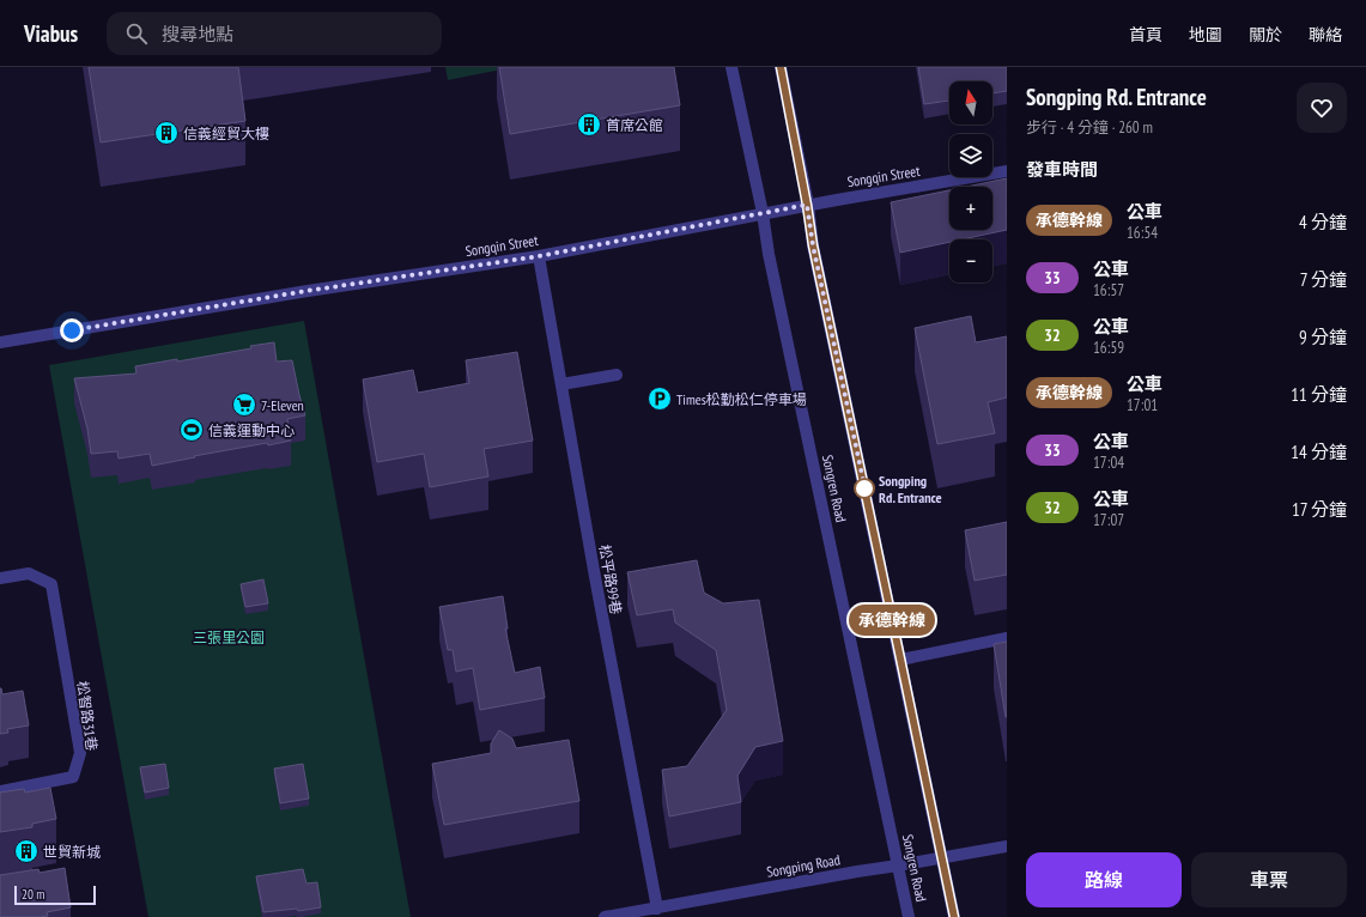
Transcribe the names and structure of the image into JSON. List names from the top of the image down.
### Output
{
  "streets": {
    "street": [
      "Songqin Street",
      "Songren Road",
      "松平路99巷",
      "松智路31巷",
      "Songping Road"
    ]
  },
  "crossings": [
    ["Songqin Street", "Songren Road"],
    ["Songqin Street", "松平路99巷"],
    ["Songren Road", "Songping Road"],
    ["松平路99巷", "Songping Road"]
  ],
  "parks": ["三張里公園"],
  "places": {
    "building": ["首席公館", "信義經貿大樓", "世貿新城"],
    "parking": ["Times松勤松仁停車場"],
    "supermarket": ["7-Eleven"],
    "sports": ["信義運動中心"],
    "other": ["Songping Rd. Entrance"]
  },
  "lines": ["bus line 承德幹線"],
  "scale_bar": "20 m",
  "north": "top",
  "page": {
    "header": "Viabus",
    "search": "搜尋地點",
    "nav": [
      "首頁",
      "地圖",
      "關於",
      "聯絡"
    ],
    "on_map": "承德幹線",
    "heading": [
      ["Songping Rd. Entrance", "步行 · 4 分鐘 · 260 m"],
      "發車時間"
    ],
    "map_buttons": ["+", "−"],
    "list": [
      {
        "mark": "承德幹線",
        "name": "公車",
        "note": "16:54",
        "value": "4 分鐘"
      },
      {
        "mark": "33",
        "name": "公車",
        "note": "16:57",
        "value": "7 分鐘"
      },
      {
        "mark": "32",
        "name": "公車",
        "note": "16:59",
        "value": "9 分鐘"
      },
      {
        "mark": "承德幹線",
        "name": "公車",
        "note": "17:01",
        "value": "11 分鐘"
      },
      {
        "mark": "33",
        "name": "公車",
        "note": "17:04",
        "value": "14 分鐘"
      },
      {
        "mark": "32",
        "name": "公車",
        "note": "17:07",
        "value": "17 分鐘"
      }
    ],
    "buttons": ["路線", "車票"],
    "scale": "20 m"
  }
}
